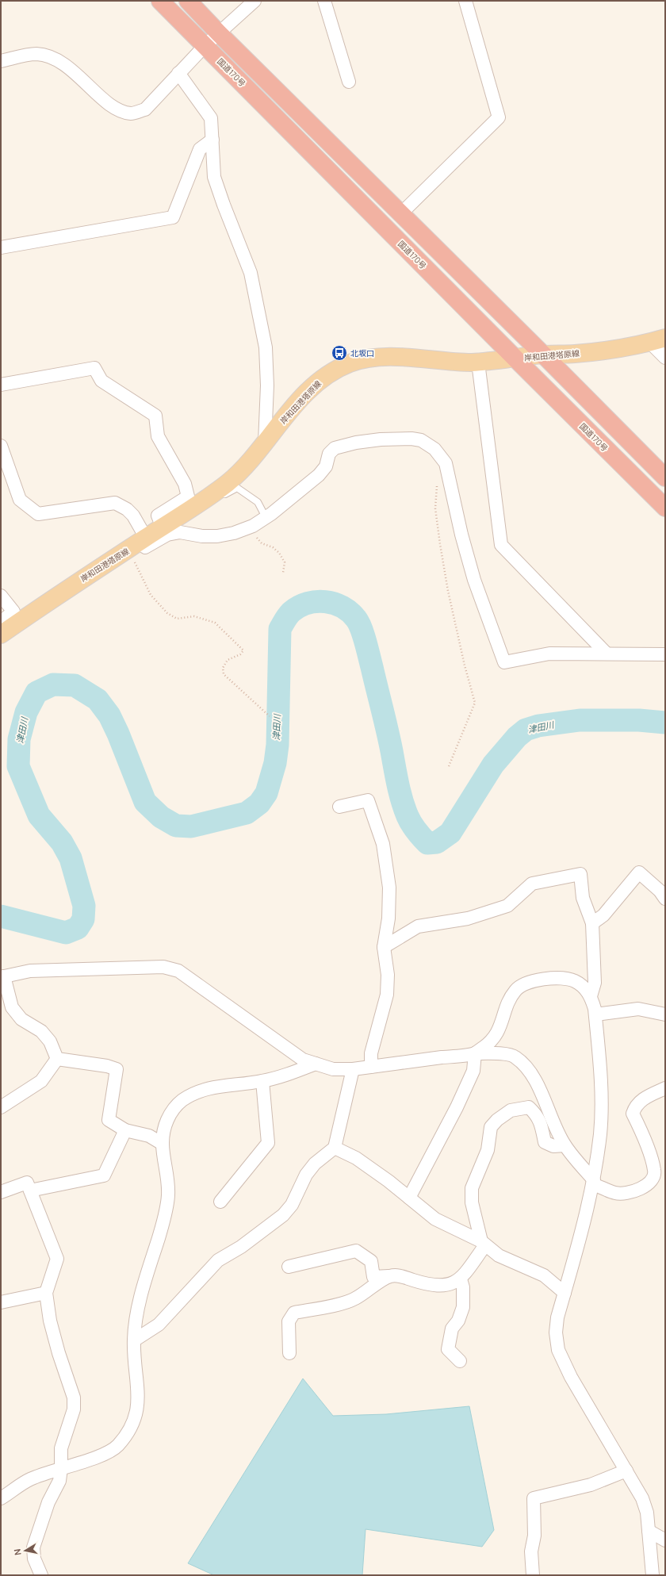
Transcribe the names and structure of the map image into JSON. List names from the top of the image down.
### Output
{
  "streets": {
    "highway": ["国道170号"],
    "main road": ["岸和田港塔原線"]
  },
  "crossings": [
    ["国道170号", "岸和田港塔原線"]
  ],
  "water": ["津田川"],
  "places": {
    "bus stop": ["北坂口"]
  },
  "north": "left"
}
